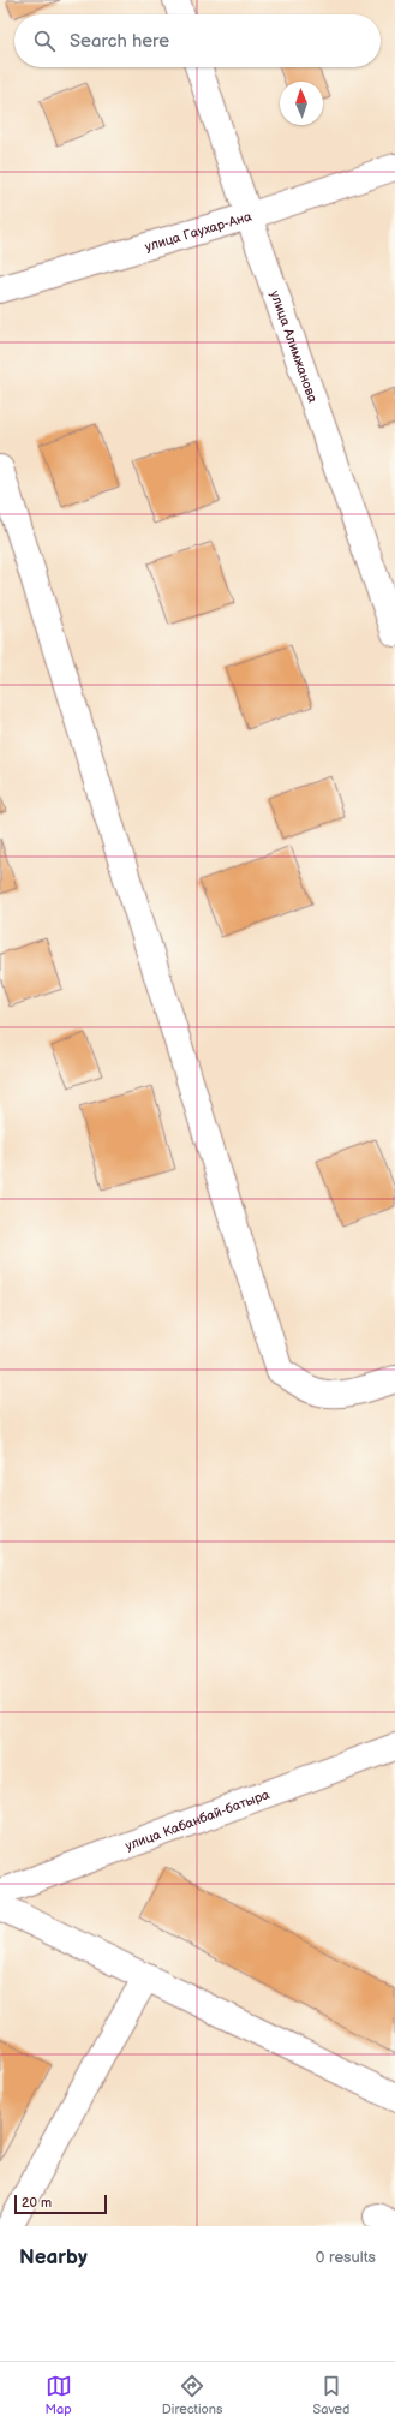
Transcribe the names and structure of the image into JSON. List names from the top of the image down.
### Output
{
  "streets": {
    "street": ["улица Гаухар-Ана", "улица Алимжанова", "улица Кабанбай-батыра"]
  },
  "crossings": [
    ["улица Гаухар-Ана", "улица Алимжанова"]
  ],
  "scale_bar": "20 m",
  "north": "top",
  "page": {
    "search": "Search here",
    "scale": "20 m",
    "heading": ["Nearby", "0 results"],
    "nav": ["Map", "Directions", "Saved"]
  }
}
